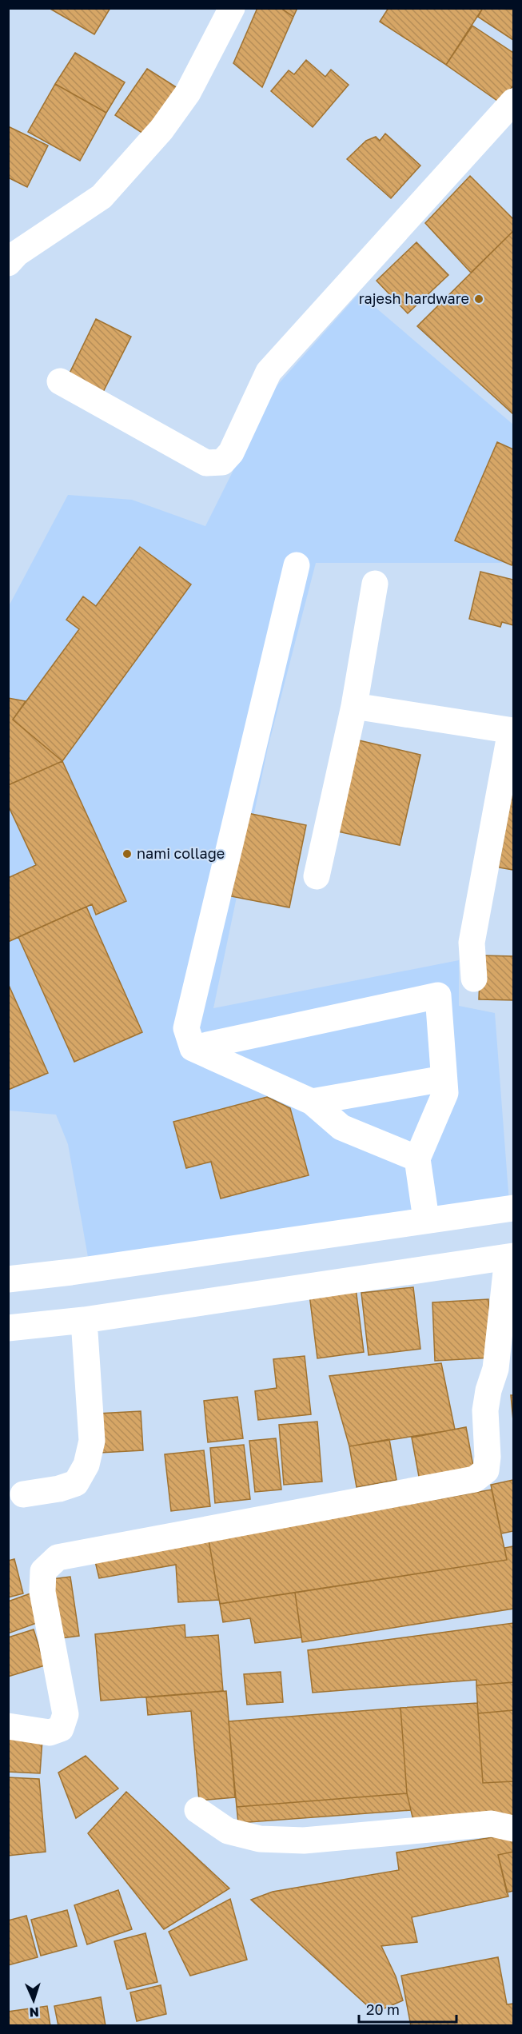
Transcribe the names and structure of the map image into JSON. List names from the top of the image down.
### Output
{
  "places": ["rajesh hardware", "nami collage"],
  "scale_bar": "20 m",
  "north": "bottom"
}
